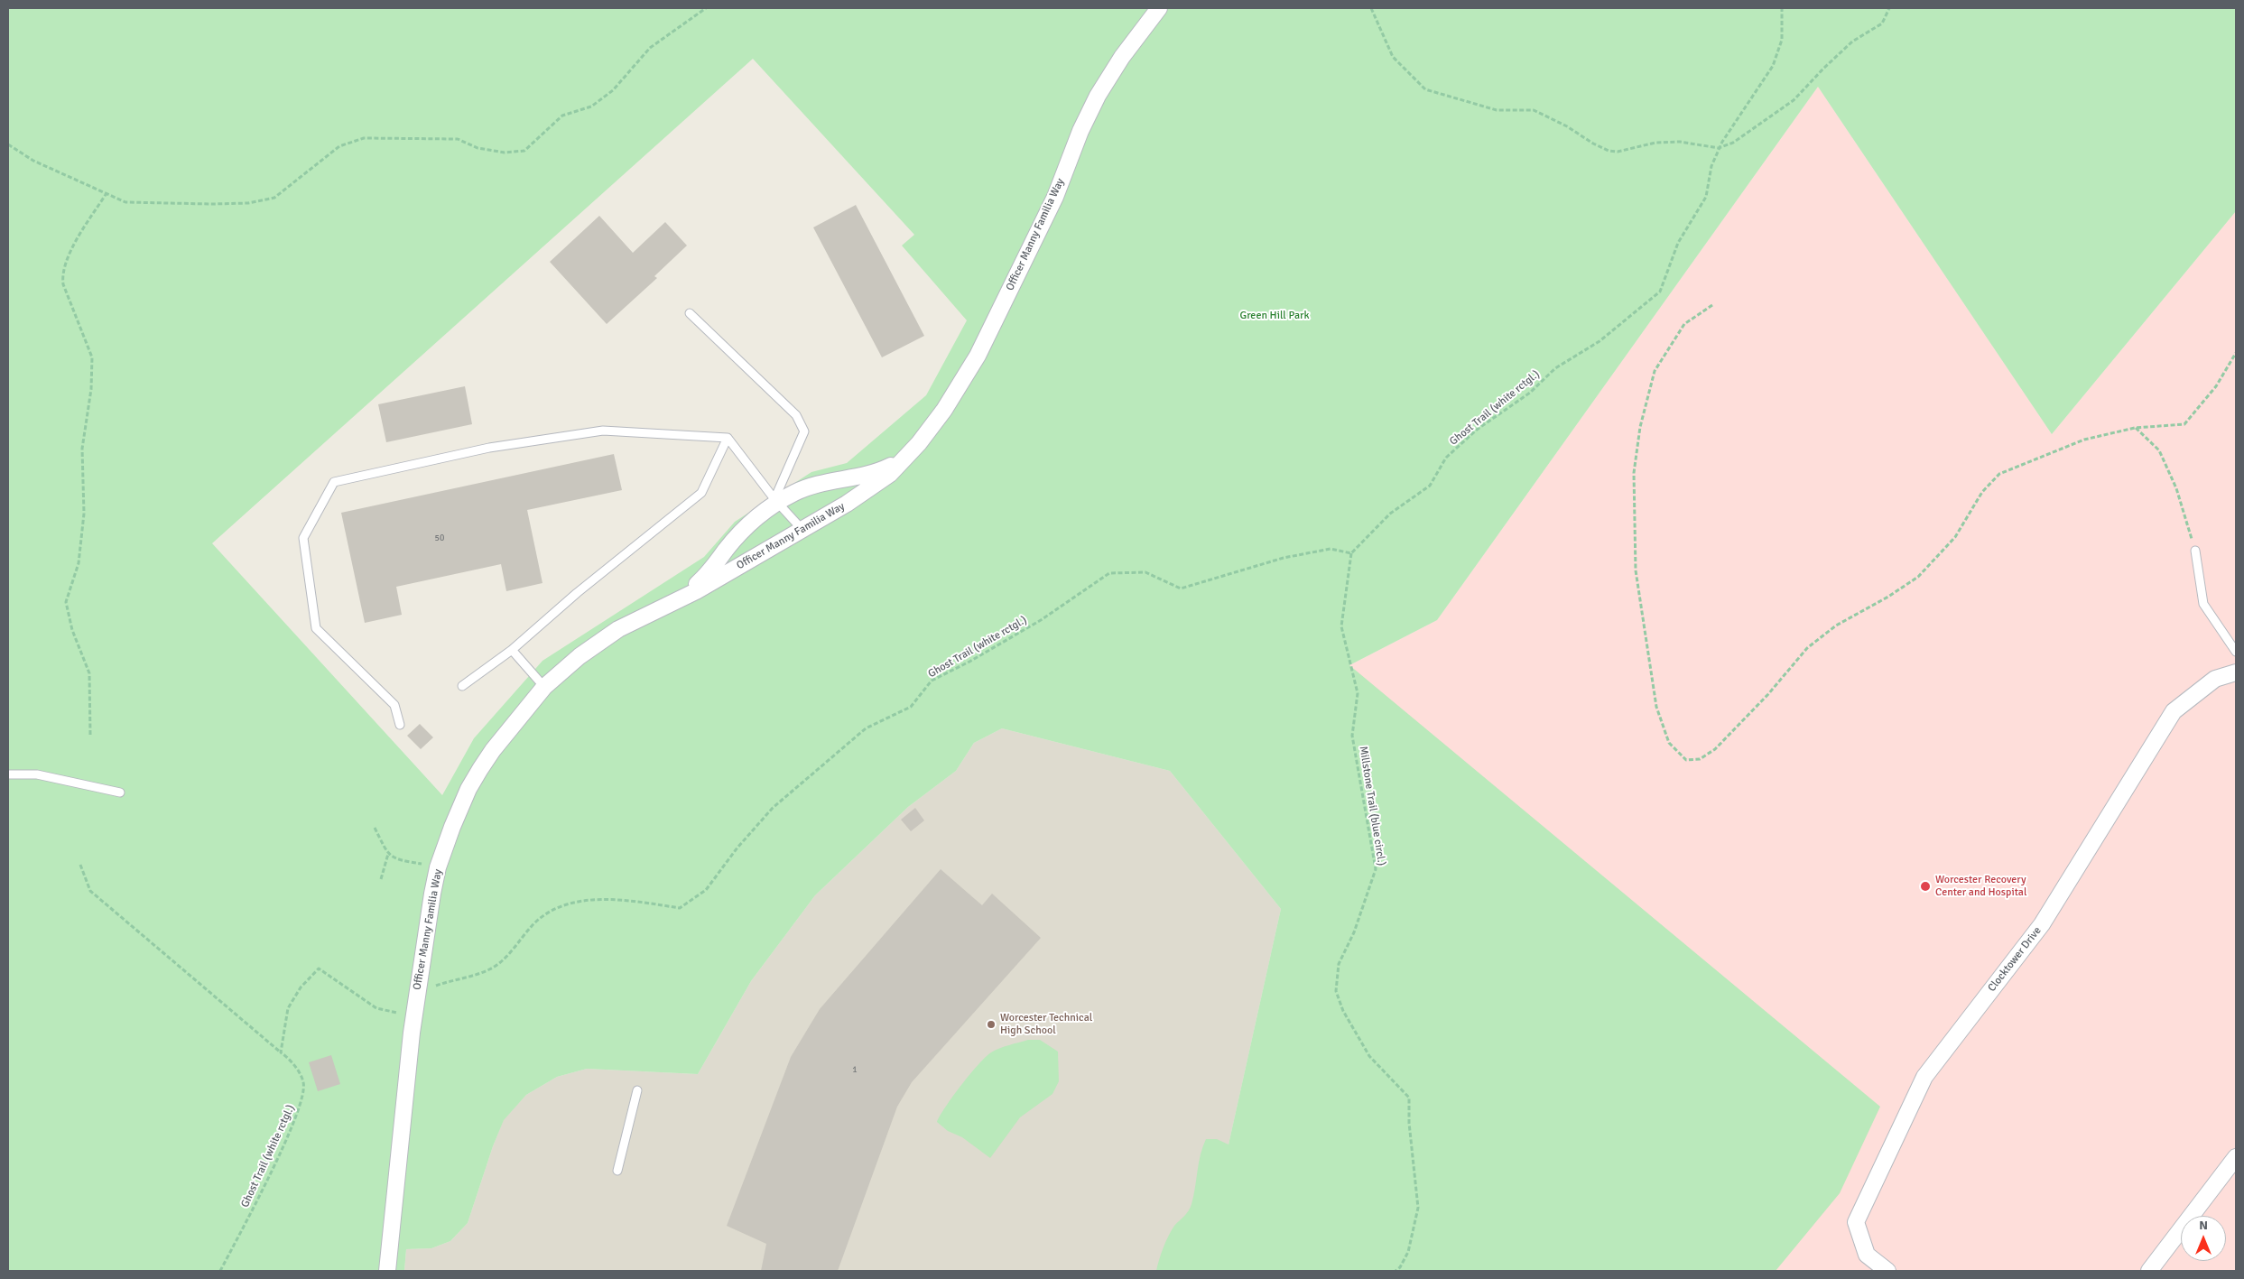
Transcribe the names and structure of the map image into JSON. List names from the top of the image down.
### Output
{
  "streets": {
    "street": ["Officer Manny Familia Way", "Clocktower Drive"],
    "path": ["Ghost Trail (white rctgl.)", "Millstone Trail (blue circl.)"]
  },
  "crossings": [
    ["Officer Manny Familia Way", "Ghost Trail (white rctgl.)"],
    ["Ghost Trail (white rctgl.)", "Millstone Trail (blue circl.)"]
  ],
  "parks": ["Green Hill Park"],
  "places": ["Worcester Recovery Center and Hospital", "Worcester Technical High School"],
  "house_numbers": ["50", "1"],
  "north": "top"
}
